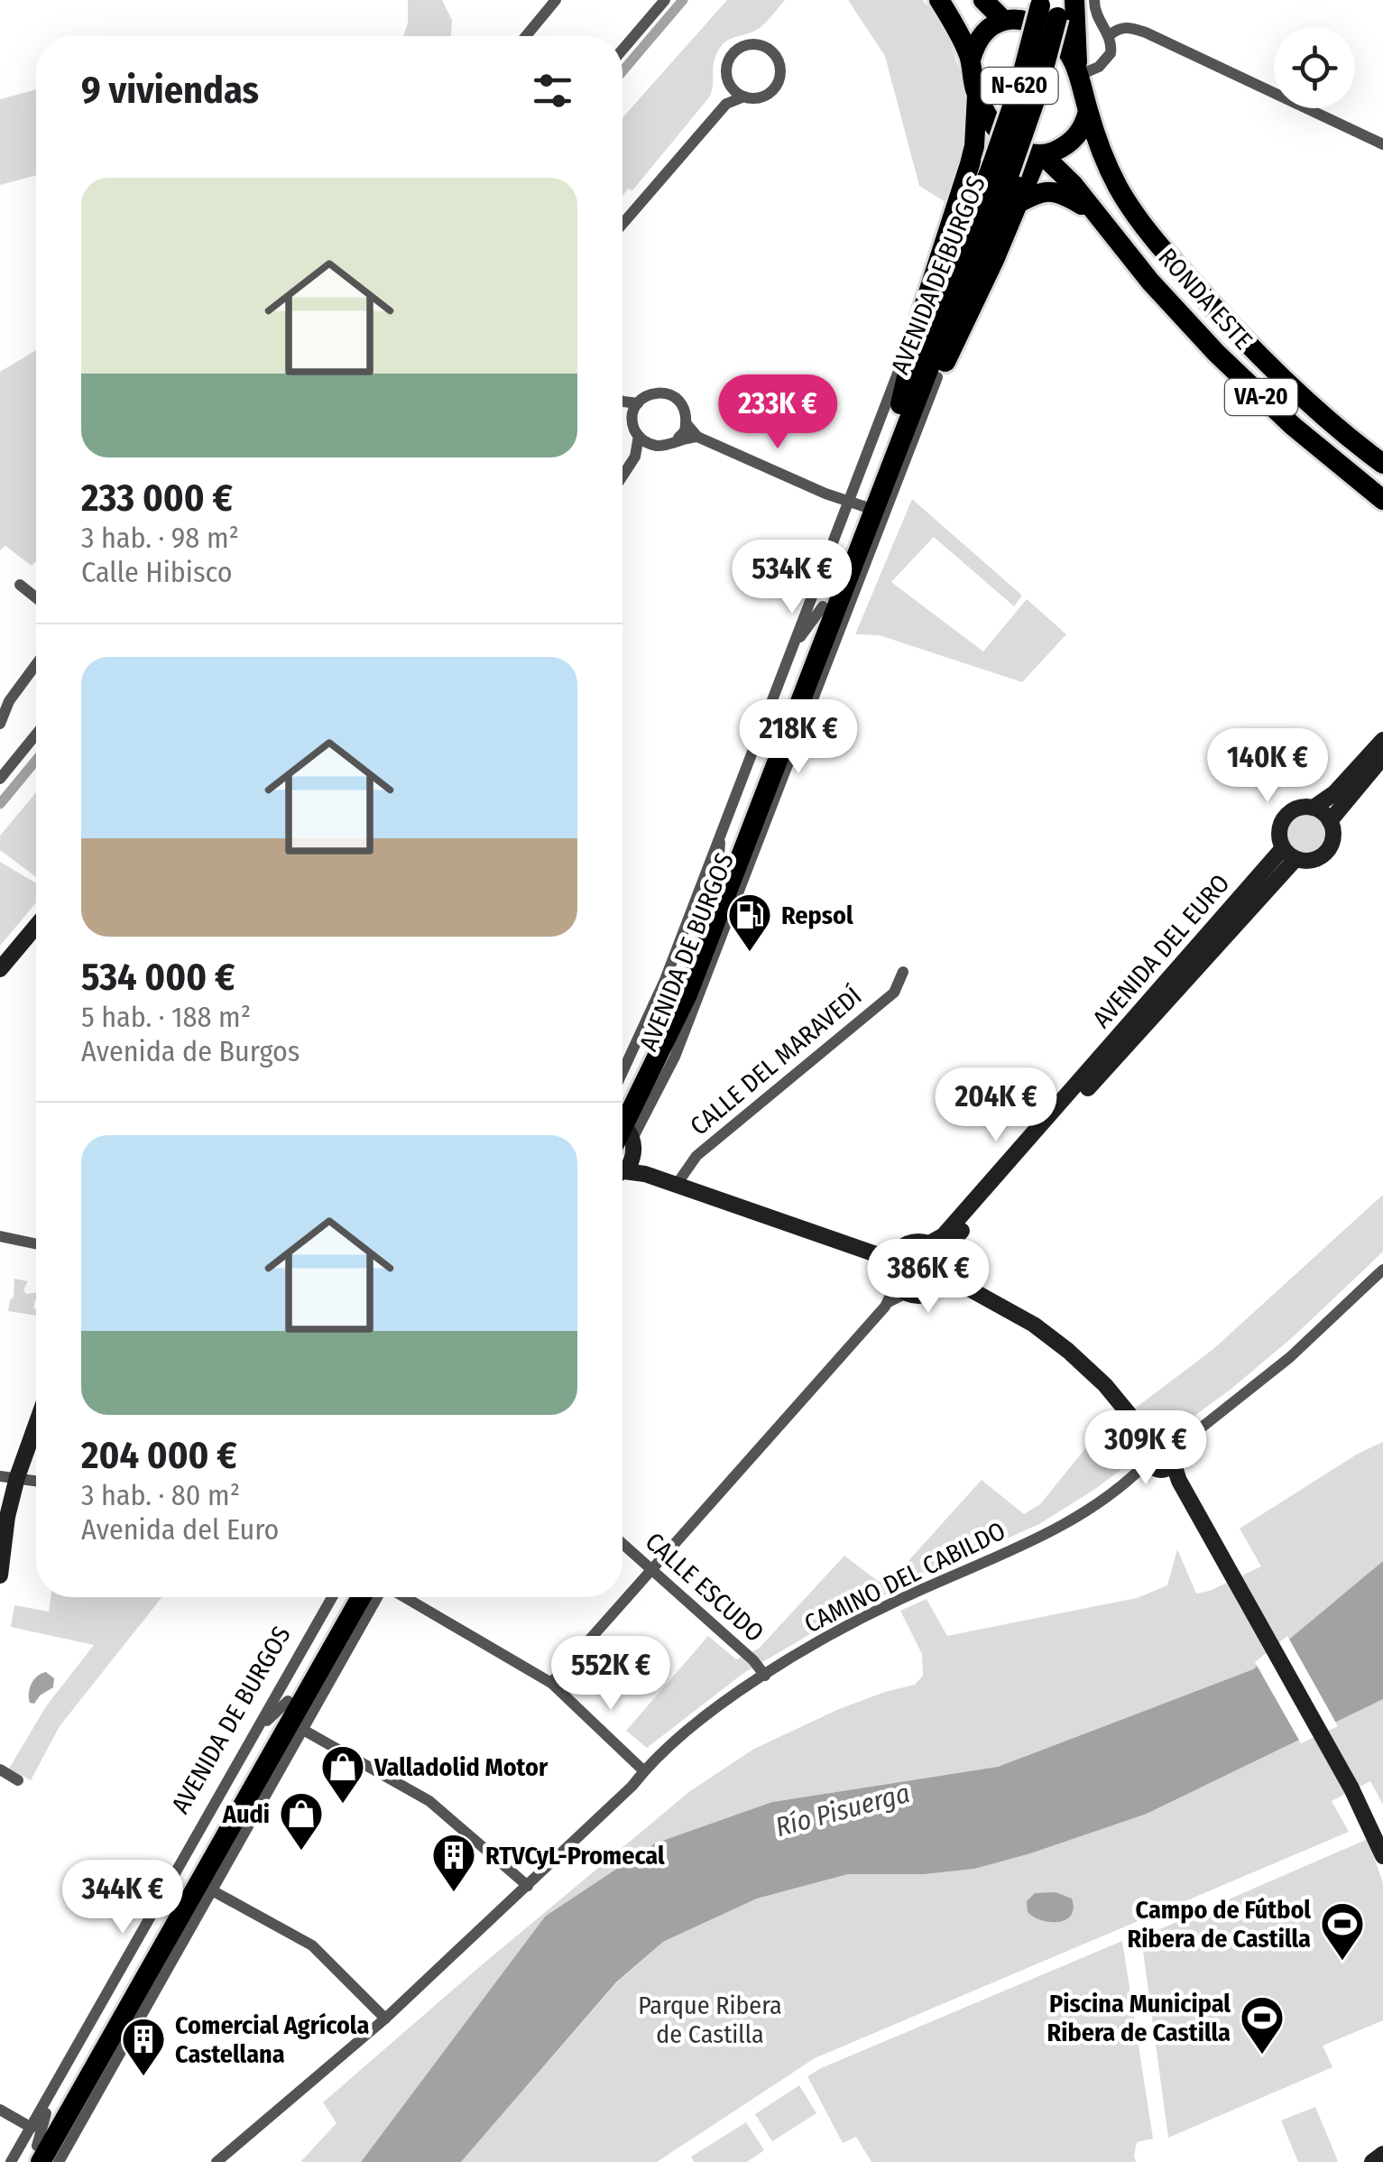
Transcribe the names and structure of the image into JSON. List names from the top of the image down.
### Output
{
  "streets": {
    "highway": [
      "N-620",
      "AVENIDA DE BURGOS",
      "RONDA ESTE",
      "VA-20"
    ],
    "street": [
      "AVENIDA DEL EURO",
      "CALLE DEL MARAVEDÍ",
      "CAMINO DEL CABILDO",
      "CALLE ESCUDO"
    ]
  },
  "crossings": [
    ["CAMINO DEL CABILDO", "CALLE ESCUDO"]
  ],
  "water": ["Río Pisuerga"],
  "parks": ["Parque Ribera de Castilla"],
  "places": {
    "fuel station": ["Repsol"],
    "shop": ["Valladolid Motor", "Audi"],
    "building": ["RTVCyL-Promecal", "Comercial Agrícola Castellana"],
    "sports": ["Campo de Fútbol Ribera de Castilla", "Piscina Municipal Ribera de Castilla"]
  },
  "page": {
    "heading": "9 viviendas",
    "list": [
      {
        "name": "233 000 €",
        "note": "3 hab. · 98 m² · Calle Hibisco"
      },
      {
        "name": "534 000 €",
        "note": "5 hab. · 188 m² · Avenida de Burgos"
      },
      {
        "name": "204 000 €",
        "note": "3 hab. · 80 m² · Avenida del Euro"
      }
    ],
    "price": [
      "233K €",
      "534K €",
      "218K €",
      "140K €",
      "204K €",
      "386K €",
      "309K €",
      "552K €",
      "344K €"
    ]
  }
}
